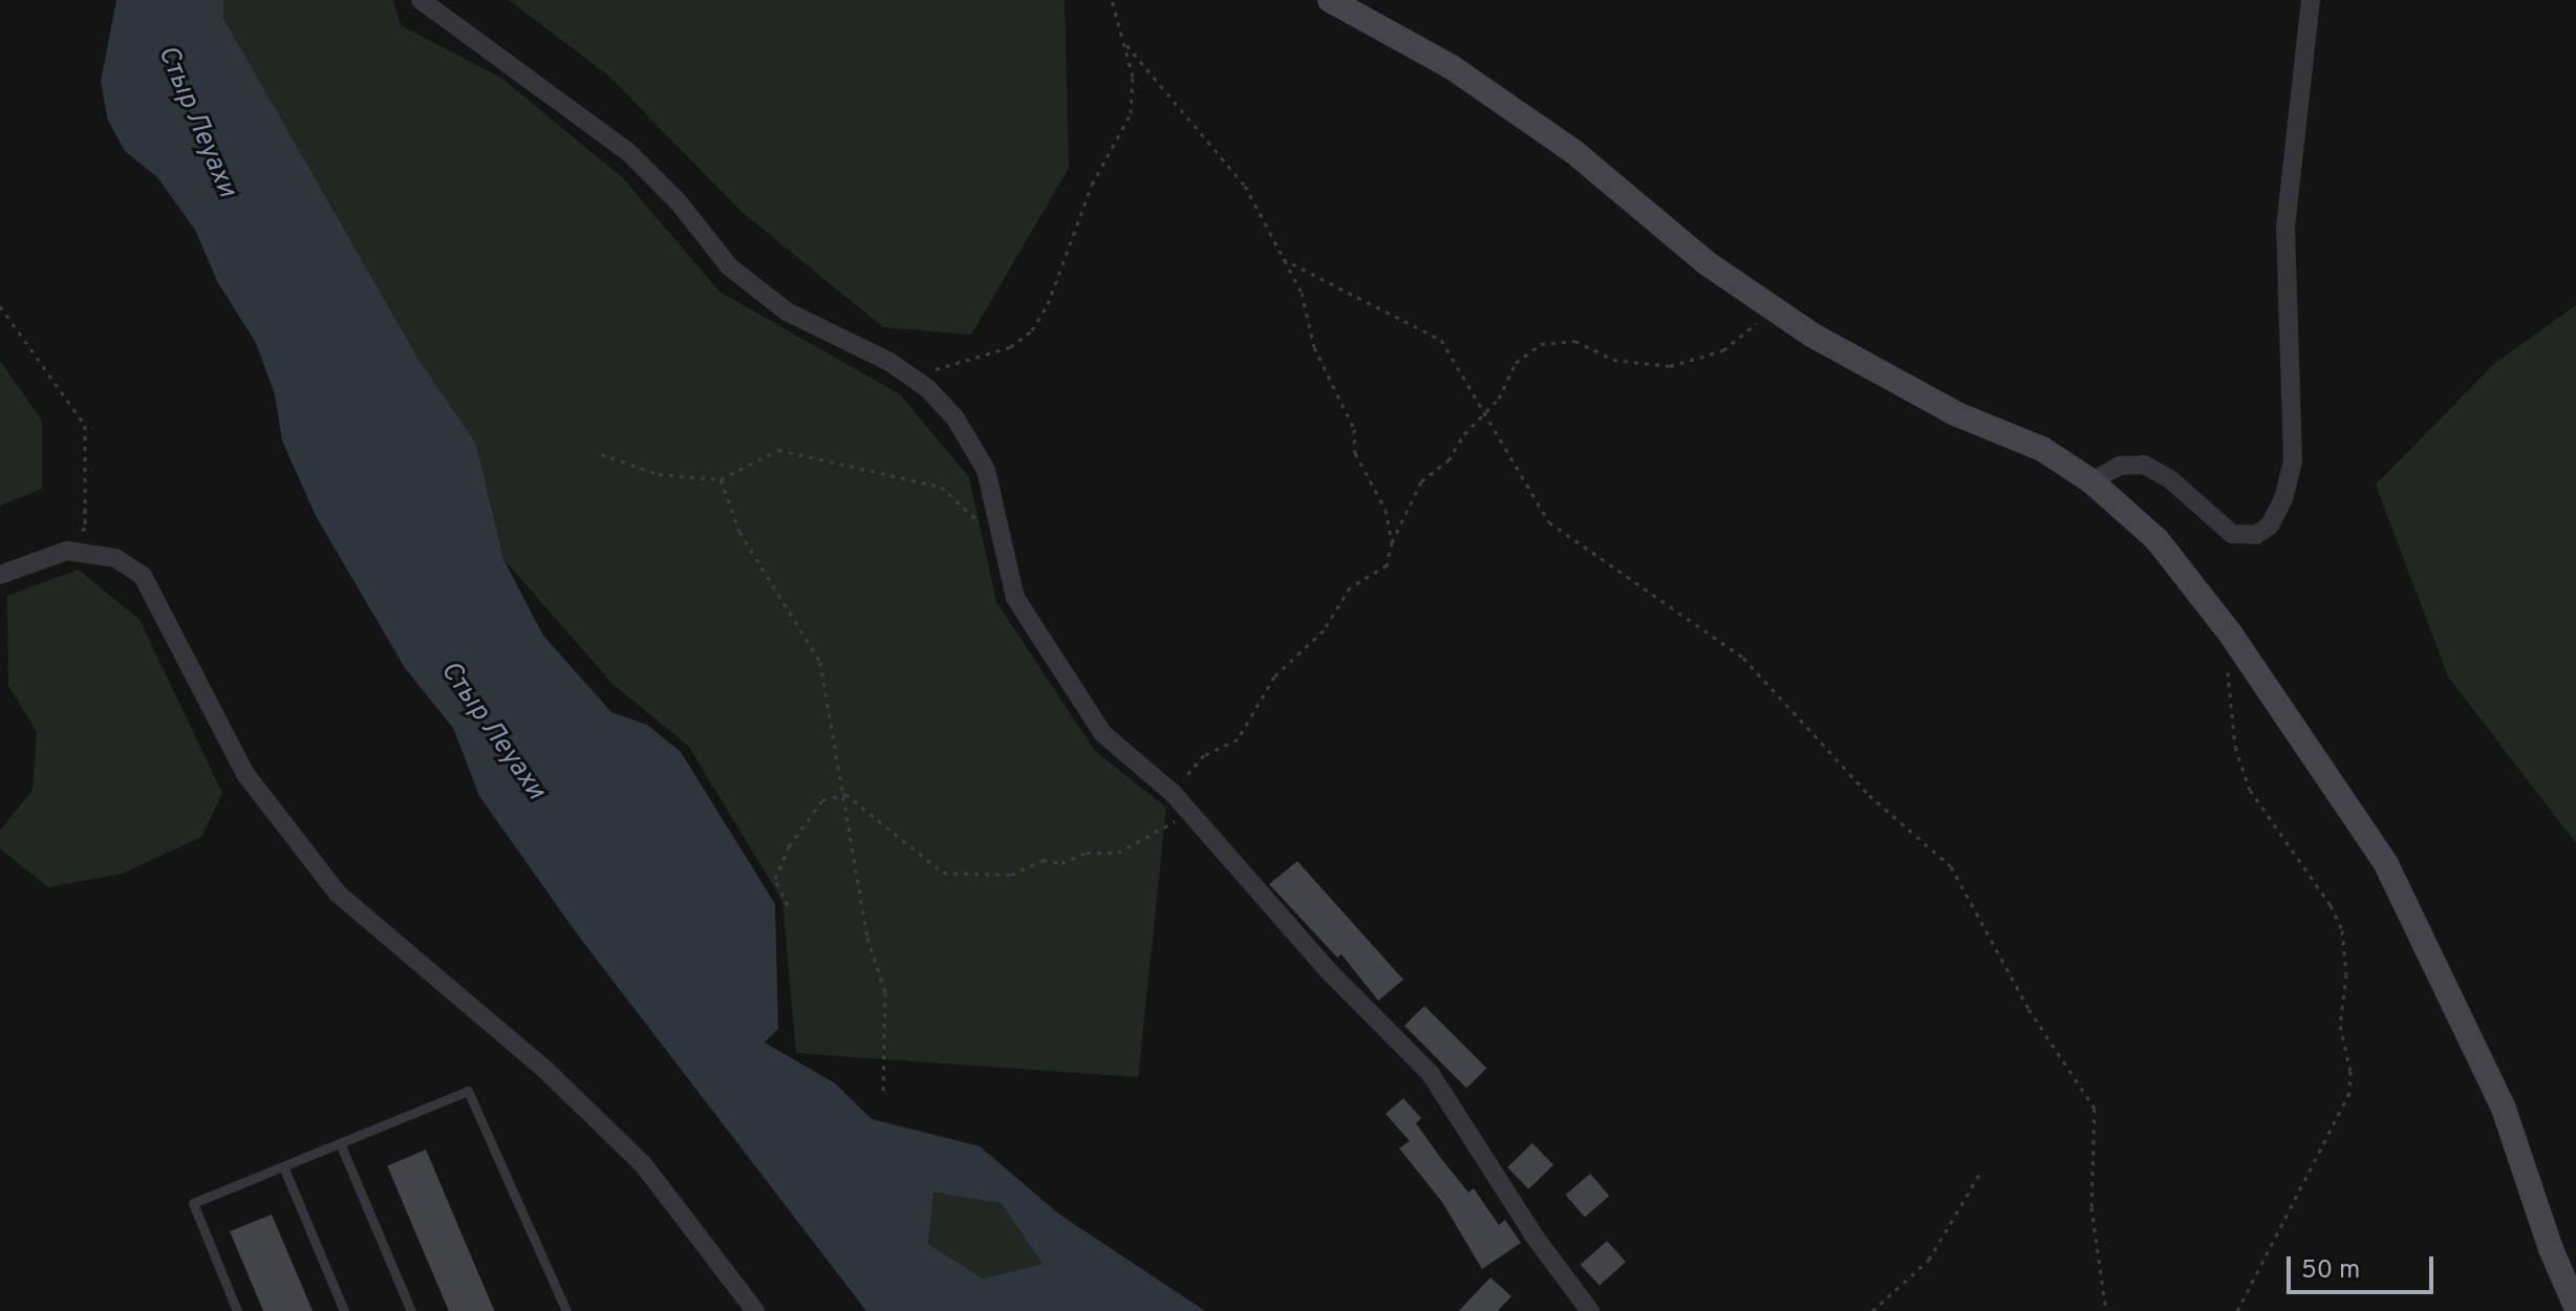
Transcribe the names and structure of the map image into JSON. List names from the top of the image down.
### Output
{
  "water": ["Стыр Леуахи"],
  "scale_bar": "50 m"
}
